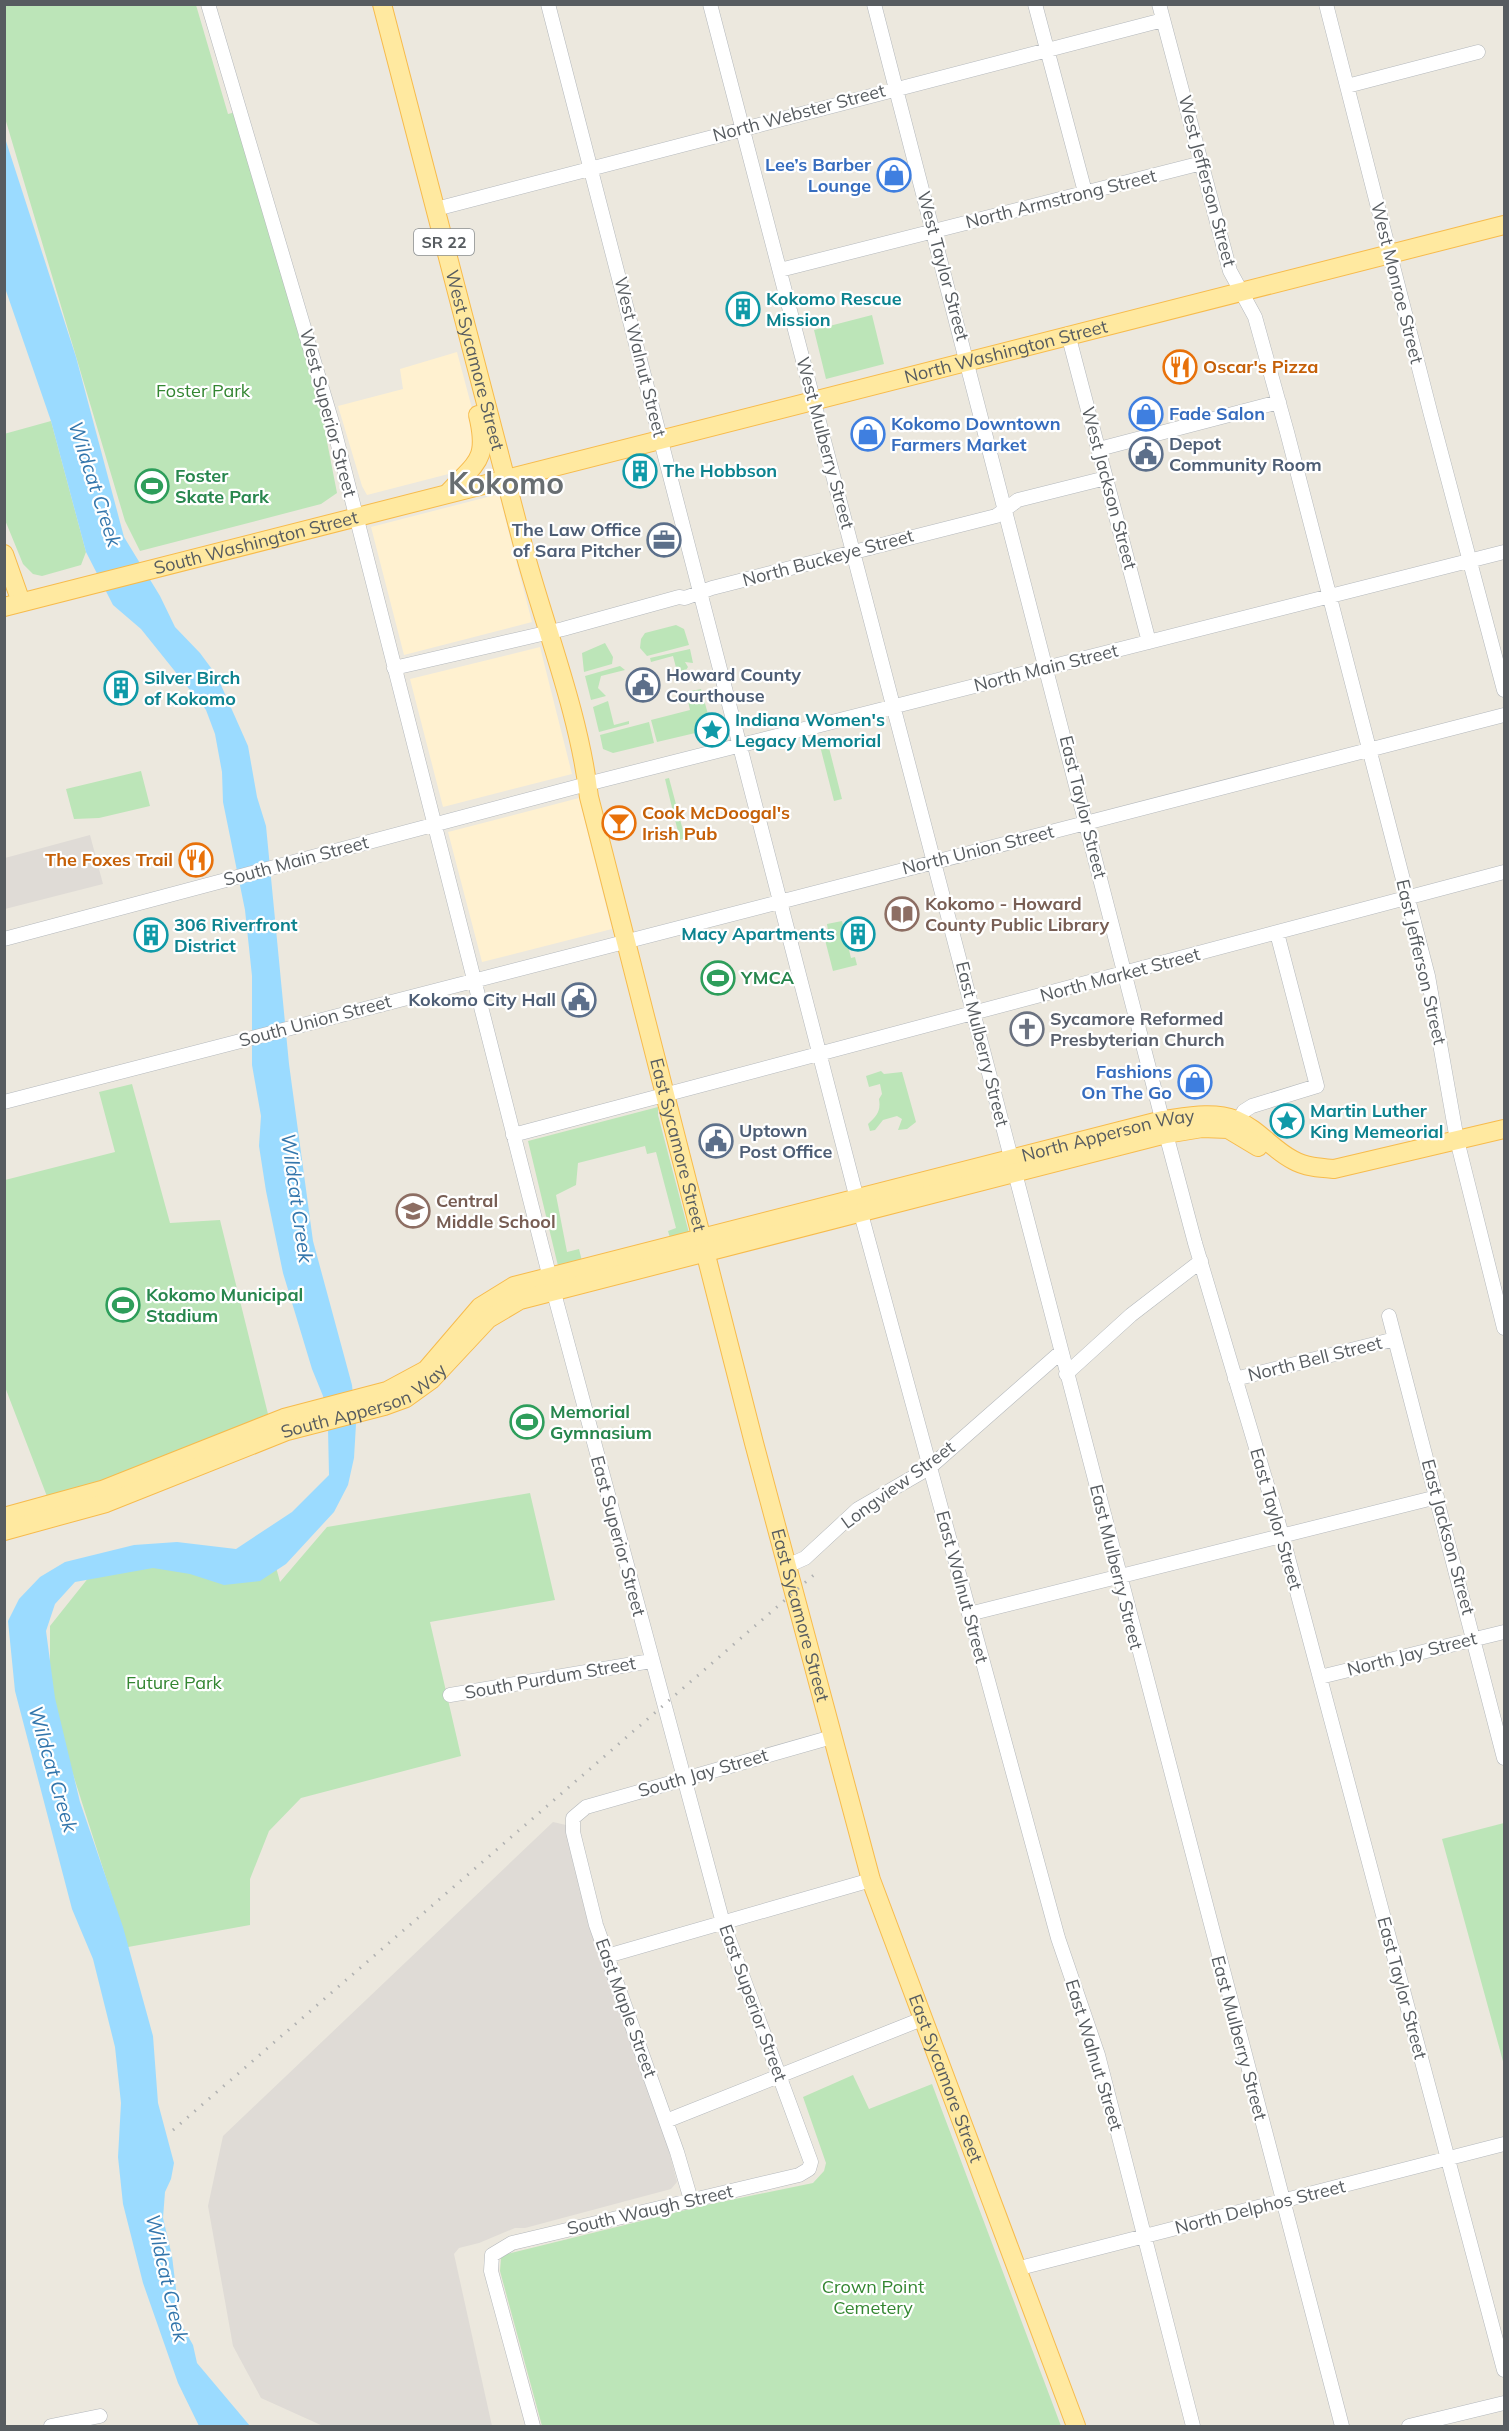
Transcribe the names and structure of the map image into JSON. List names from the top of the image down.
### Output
{
  "streets": {
    "main road": [
      "SR 22",
      "North Washington Street",
      "West Sycamore Street",
      "South Washington Street",
      "North Apperson Way",
      "East Sycamore Street",
      "South Apperson Way"
    ],
    "street": [
      "North Webster Street",
      "West Jefferson Street",
      "North Armstrong Street",
      "West Taylor Street",
      "West Monroe Street",
      "West Walnut Street",
      "West Superior Street",
      "West Mulberry Street",
      "West Jackson Street",
      "North Buckeye Street",
      "North Main Street",
      "East Taylor Street",
      "North Union Street",
      "South Main Street",
      "East Jefferson Street",
      "North Market Street",
      "South Union Street",
      "East Mulberry Street",
      "North Bell Street",
      "Longview Street",
      "East Superior Street",
      "East Jackson Street",
      "East Walnut Street",
      "North Jay Street",
      "South Purdum Street",
      "South Jay Street",
      "East Maple Street",
      "North Delphos Street",
      "South Waugh Street"
    ]
  },
  "crossings": [
    ["North Webster Street", "West Jefferson Street"],
    ["North Webster Street", "West Taylor Street"],
    ["North Webster Street", "West Walnut Street"],
    ["North Webster Street", "West Sycamore Street"],
    ["North Webster Street", "West Mulberry Street"],
    ["West Jefferson Street", "North Armstrong Street"],
    ["West Jefferson Street", "North Washington Street"],
    ["West Jefferson Street", "North Main Street"],
    ["West Jefferson Street", "East Jefferson Street"],
    ["North Armstrong Street", "West Taylor Street"],
    ["North Armstrong Street", "West Mulberry Street"],
    ["West Taylor Street", "North Washington Street"],
    ["West Taylor Street", "North Buckeye Street"],
    ["West Taylor Street", "North Main Street"],
    ["West Taylor Street", "East Taylor Street"],
    ["West Monroe Street", "North Washington Street"],
    ["West Monroe Street", "North Main Street"],
    ["North Washington Street", "West Walnut Street"],
    ["North Washington Street", "West Sycamore Street"],
    ["North Washington Street", "West Mulberry Street"],
    ["North Washington Street", "West Jackson Street"],
    ["North Washington Street", "South Washington Street"],
    ["West Walnut Street", "North Buckeye Street"],
    ["West Walnut Street", "North Main Street"],
    ["West Walnut Street", "East Walnut Street"],
    ["West Sycamore Street", "South Washington Street"],
    ["West Sycamore Street", "North Buckeye Street"],
    ["West Sycamore Street", "North Main Street"],
    ["West Sycamore Street", "South Main Street"],
    ["West Sycamore Street", "East Sycamore Street"],
    ["West Superior Street", "South Washington Street"],
    ["West Superior Street", "North Buckeye Street"],
    ["West Superior Street", "South Main Street"],
    ["West Superior Street", "East Superior Street"],
    ["West Mulberry Street", "North Buckeye Street"],
    ["West Mulberry Street", "North Main Street"],
    ["West Mulberry Street", "East Mulberry Street"],
    ["West Jackson Street", "North Buckeye Street"],
    ["West Jackson Street", "North Main Street"],
    ["North Main Street", "East Taylor Street"],
    ["North Main Street", "South Main Street"],
    ["North Main Street", "East Jefferson Street"],
    ["North Main Street", "East Mulberry Street"],
    ["North Main Street", "East Sycamore Street"],
    ["North Main Street", "East Walnut Street"],
    ["East Taylor Street", "North Union Street"],
    ["East Taylor Street", "North Market Street"],
    ["East Taylor Street", "North Apperson Way"],
    ["East Taylor Street", "North Bell Street"],
    ["East Taylor Street", "North Jay Street"],
    ["East Taylor Street", "North Delphos Street"],
    ["North Union Street", "East Jefferson Street"],
    ["North Union Street", "South Union Street"],
    ["North Union Street", "East Mulberry Street"],
    ["North Union Street", "East Sycamore Street"],
    ["North Union Street", "East Walnut Street"],
    ["South Main Street", "East Sycamore Street"],
    ["South Main Street", "East Superior Street"],
    ["East Jefferson Street", "North Market Street"],
    ["East Jefferson Street", "North Apperson Way"],
    ["North Market Street", "East Mulberry Street"],
    ["North Market Street", "East Sycamore Street"],
    ["North Market Street", "East Superior Street"],
    ["North Market Street", "East Walnut Street"],
    ["South Union Street", "East Sycamore Street"],
    ["South Union Street", "East Superior Street"],
    ["East Mulberry Street", "North Apperson Way"],
    ["East Mulberry Street", "Longview Street"],
    ["East Mulberry Street", "North Delphos Street"],
    ["North Apperson Way", "East Sycamore Street"],
    ["North Apperson Way", "South Apperson Way"],
    ["North Apperson Way", "East Walnut Street"],
    ["East Sycamore Street", "South Apperson Way"],
    ["East Sycamore Street", "Longview Street"],
    ["East Sycamore Street", "South Jay Street"],
    ["East Sycamore Street", "North Delphos Street"],
    ["North Bell Street", "East Jackson Street"],
    ["South Apperson Way", "East Superior Street"],
    ["Longview Street", "East Walnut Street"],
    ["East Superior Street", "South Purdum Street"],
    ["East Superior Street", "South Jay Street"],
    ["East Superior Street", "South Waugh Street"],
    ["East Jackson Street", "North Jay Street"],
    ["East Walnut Street", "North Delphos Street"],
    ["South Jay Street", "East Maple Street"],
    ["East Maple Street", "South Waugh Street"]
  ],
  "districts": ["Kokomo"],
  "water": ["Wildcat Creek"],
  "parks": ["Foster Park", "Future Park", "Crown Point Cemetery"],
  "places": {
    "shop": [
      "Lee’s Barber Lounge",
      "Fade Salon",
      "Kokomo Downtown Farmers Market",
      "Fashions On The Go"
    ],
    "building": [
      "Kokomo Rescue Mission",
      "The Hobbson",
      "Silver Birch of Kokomo",
      "Macy Apartments",
      "306 Riverfront District"
    ],
    "restaurant": ["Oscar's Pizza", "The Foxes Trail"],
    "public building": [
      "Depot Community Room",
      "Howard County Courthouse",
      "Kokomo City Hall",
      "Uptown Post Office"
    ],
    "sports": [
      "Foster Skate Park",
      "YMCA",
      "Kokomo Municipal Stadium",
      "Memorial Gymnasium"
    ],
    "office": ["The Law Office of Sara Pitcher"],
    "place": ["Indiana Women's Legacy Memorial", "Martin Luther King Memeorial"],
    "bar": ["Cook McDoogal's Irish Pub"],
    "library": ["Kokomo - Howard County Public Library"],
    "church": ["Sycamore Reformed Presbyterian Church"],
    "school or university": ["Central Middle School"]
  }
}
